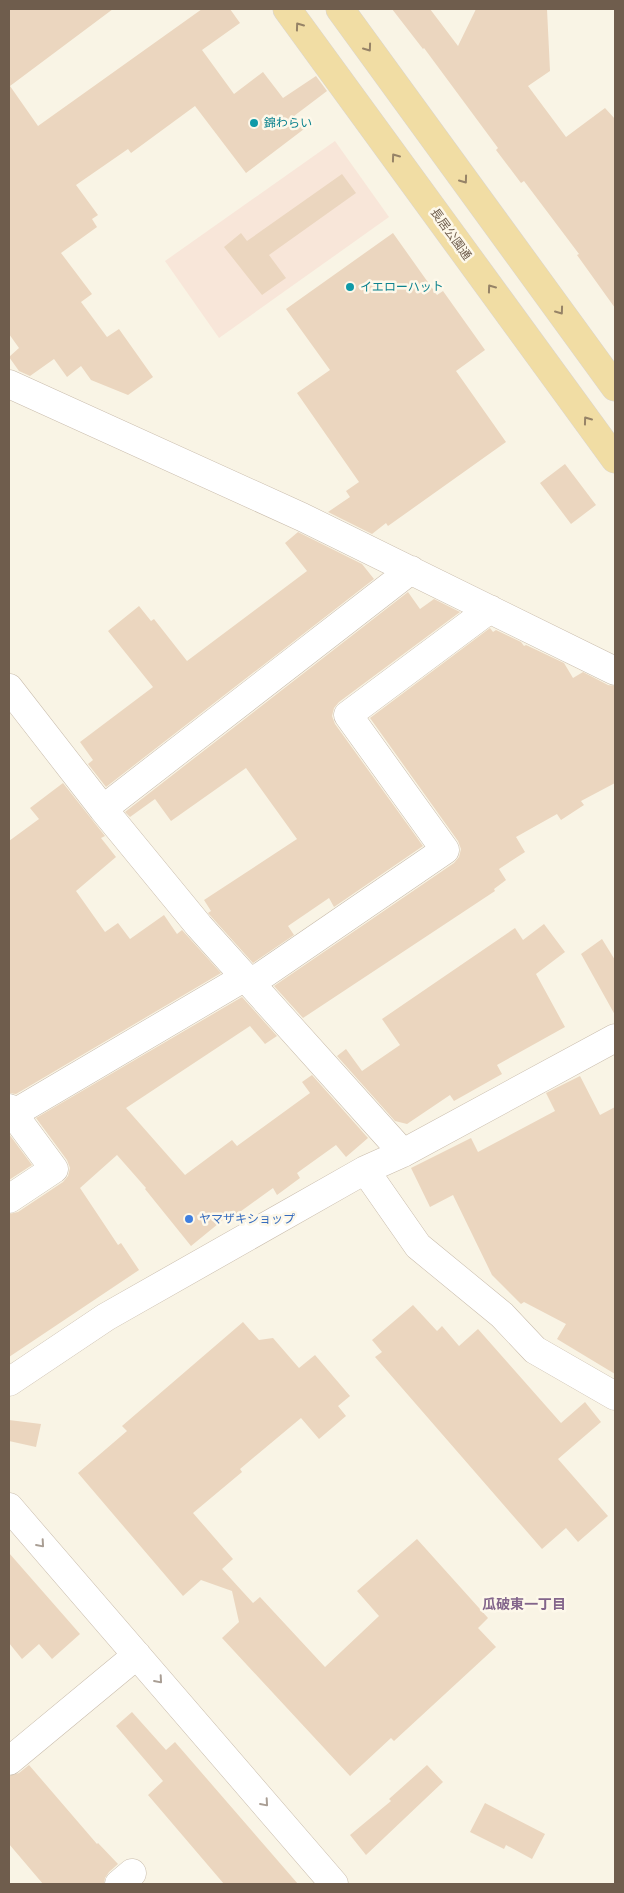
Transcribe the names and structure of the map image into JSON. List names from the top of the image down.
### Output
{
  "streets": {
    "main road": ["長居公園通"]
  },
  "districts": ["瓜破東一丁目"],
  "places": ["錦わらい", "イエローハット", "ヤマザキショップ"]
}
